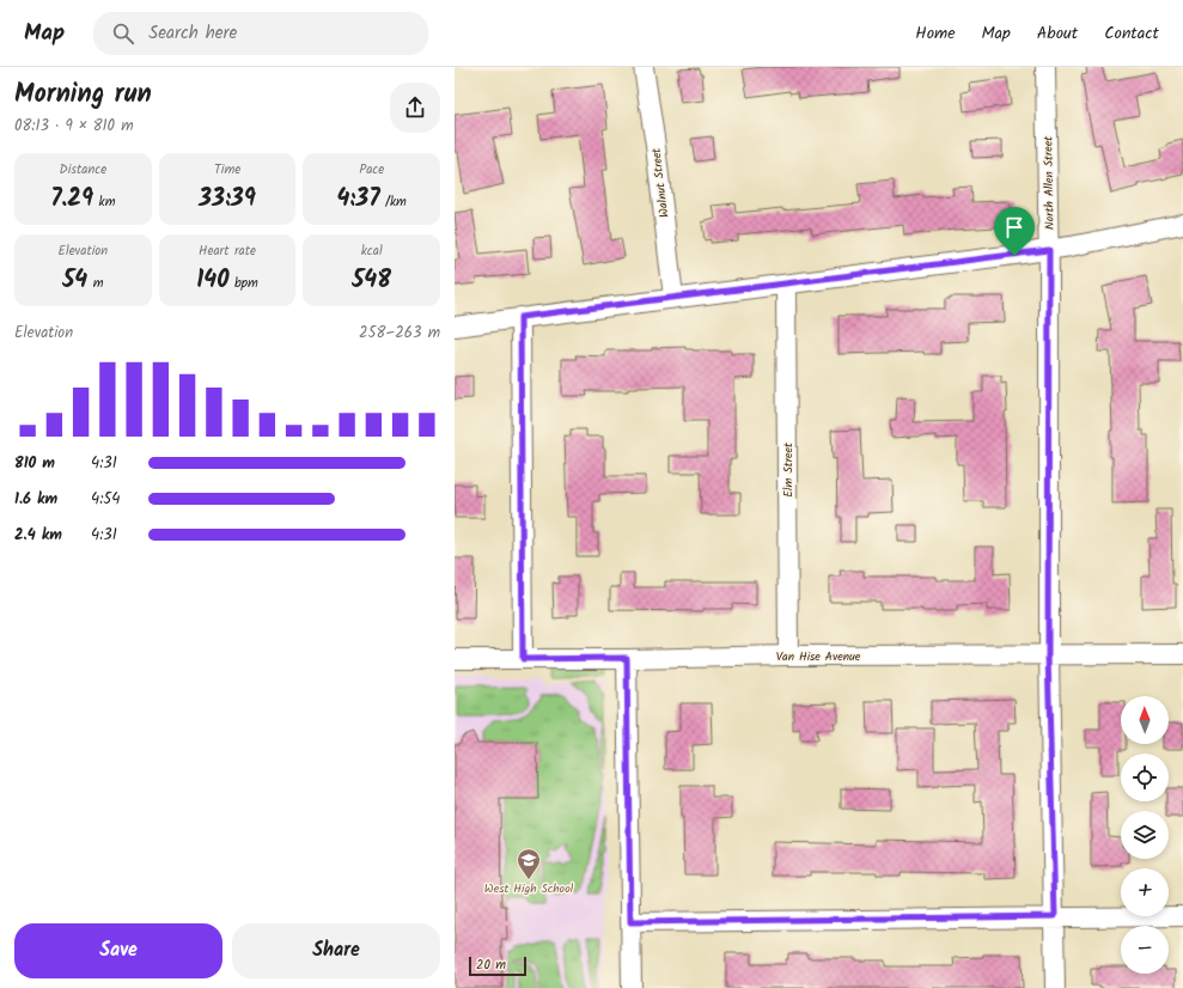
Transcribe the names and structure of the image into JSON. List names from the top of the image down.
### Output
{
  "streets": {
    "street": [
      "Walnut Street",
      "North Allen Street",
      "Elm Street",
      "Van Hise Avenue"
    ]
  },
  "crossings": [
    ["North Allen Street", "Van Hise Avenue"],
    ["Elm Street", "Van Hise Avenue"]
  ],
  "places": {
    "school or university": ["West High School"]
  },
  "scale_bar": "20 m",
  "north": "top",
  "page": {
    "header": "Map",
    "search": "Search here",
    "nav": [
      "Home",
      "Map",
      "About",
      "Contact"
    ],
    "heading": ["Morning run", "08:13 · 9 × 810 m"],
    "stats": [
      ["Distance", "7.29 km"],
      ["Time", "33:39"],
      ["Pace", "4:37 /km"],
      ["Elevation", "54 m"],
      ["Heart rate", "140 bpm"],
      ["kcal", "548"]
    ],
    "chart": ["Elevation", "258–263 m"],
    "list": [
      {
        "name": "810 m",
        "note": "4:31"
      },
      {
        "name": "1.6 km",
        "note": "4:54"
      },
      {
        "name": "2.4 km",
        "note": "4:31"
      }
    ],
    "map_buttons": ["+", "−"],
    "buttons": ["Save", "Share"],
    "scale": "20 m"
  }
}
